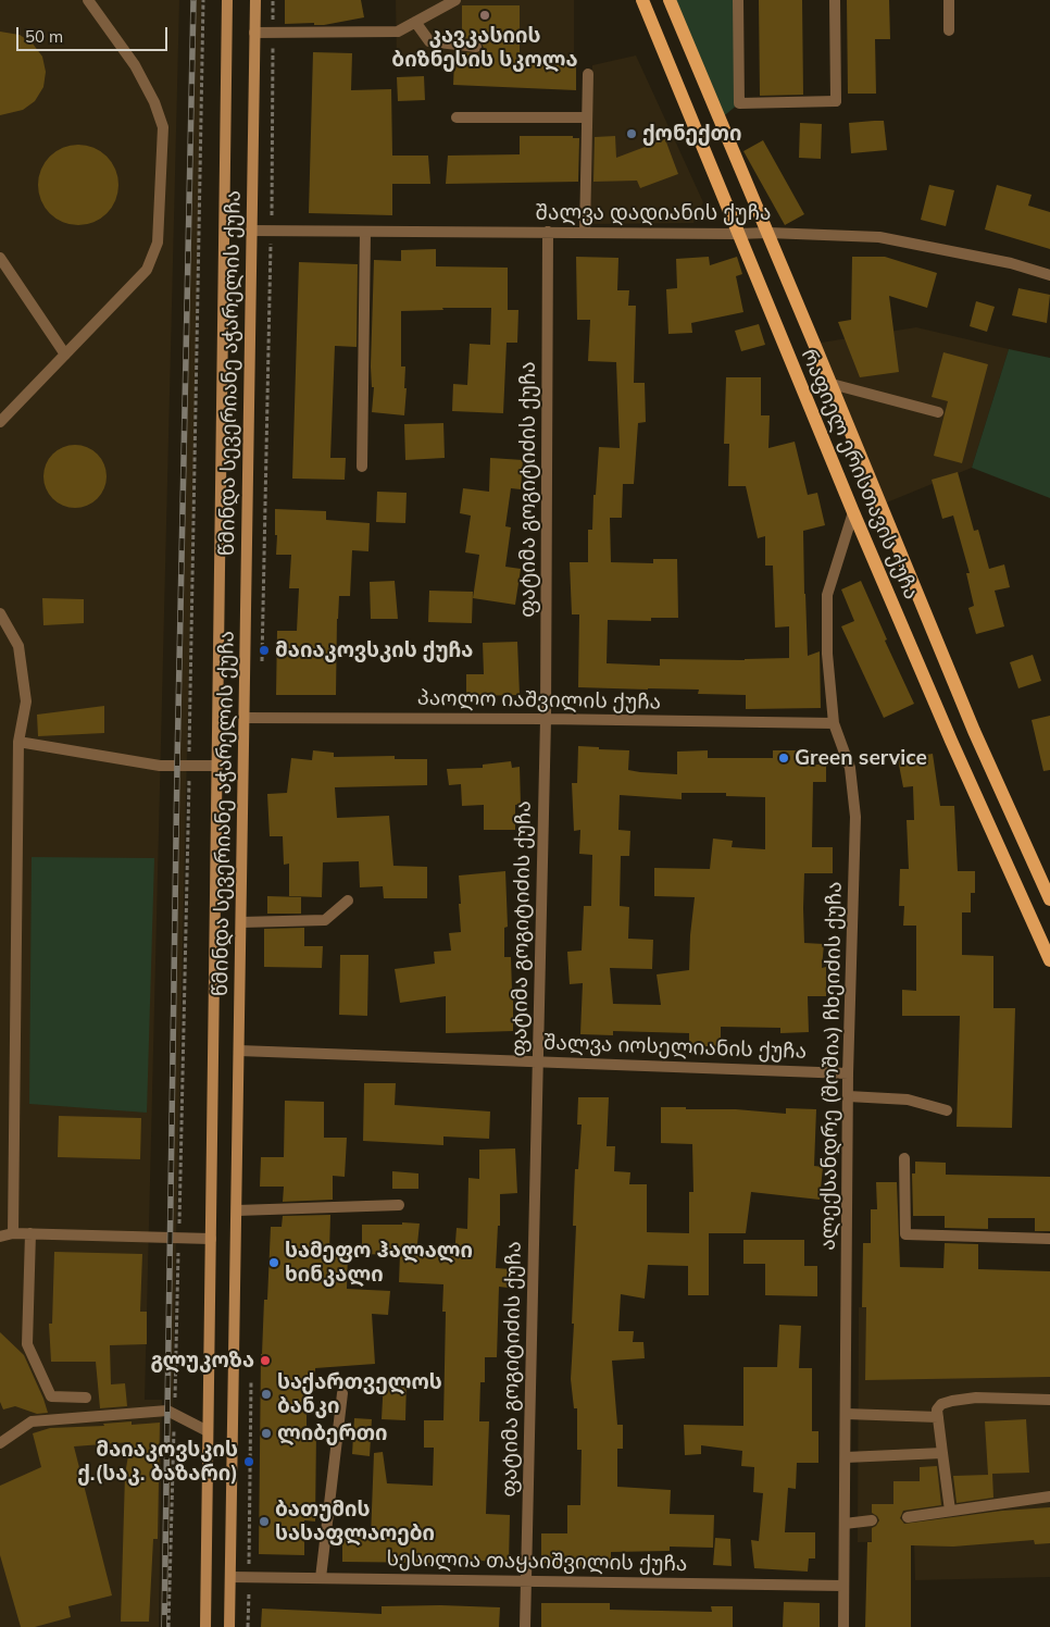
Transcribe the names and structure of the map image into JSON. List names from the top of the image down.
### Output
{
  "streets": {
    "main road": ["წმინდა სევერიანე აჭარელის ქუჩა", "რაფიელ ერისთავის ქუჩა"],
    "street": [
      "შალვა დადიანის ქუჩა",
      "ფატიმა გოგიტიძის ქუჩა",
      "პაოლო იაშვილის ქუჩა",
      "შალვა იოსელიანის ქუჩა",
      "ალექსანდრე (შოშია) ჩხეიძის ქუჩა",
      "სესილია თაყაიშვილის ქუჩა"
    ]
  },
  "crossings": [
    ["შალვა დადიანის ქუჩა", "წმინდა სევერიანე აჭარელის ქუჩა"],
    ["შალვა დადიანის ქუჩა", "რაფიელ ერისთავის ქუჩა"],
    ["შალვა დადიანის ქუჩა", "ფატიმა გოგიტიძის ქუჩა"],
    ["წმინდა სევერიანე აჭარელის ქუჩა", "პაოლო იაშვილის ქუჩა"],
    ["წმინდა სევერიანე აჭარელის ქუჩა", "შალვა იოსელიანის ქუჩა"],
    ["წმინდა სევერიანე აჭარელის ქუჩა", "სესილია თაყაიშვილის ქუჩა"],
    ["რაფიელ ერისთავის ქუჩა", "ალექსანდრე (შოშია) ჩხეიძის ქუჩა"],
    ["ფატიმა გოგიტიძის ქუჩა", "პაოლო იაშვილის ქუჩა"],
    ["ფატიმა გოგიტიძის ქუჩა", "შალვა იოსელიანის ქუჩა"],
    ["ფატიმა გოგიტიძის ქუჩა", "სესილია თაყაიშვილის ქუჩა"],
    ["პაოლო იაშვილის ქუჩა", "ალექსანდრე (შოშია) ჩხეიძის ქუჩა"],
    ["შალვა იოსელიანის ქუჩა", "ალექსანდრე (შოშია) ჩხეიძის ქუჩა"],
    ["ალექსანდრე (შოშია) ჩხეიძის ქუჩა", "სესილია თაყაიშვილის ქუჩა"]
  ],
  "places": [
    "კავკასიის ბიზნესის სკოლა",
    "ქონექთი",
    "მაიაკოვსკის ქუჩა",
    "Green service",
    "სამეფო ჰალალი ხინკალი",
    "გლუკოზა",
    "საქართველოს ბანკი",
    "ლიბერთი",
    "მაიაკოვსკის ქ.(საკ. ბაზარი)",
    "ბათუმის სასაფლაოები"
  ],
  "scale_bar": "50 m"
}
